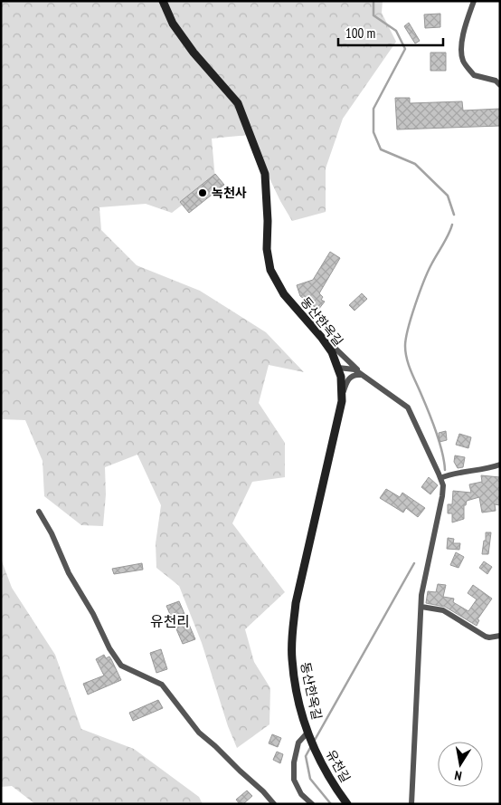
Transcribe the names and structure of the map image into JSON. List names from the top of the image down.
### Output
{
  "streets": {
    "street": ["동산한옥길", "유천길"]
  },
  "crossings": [
    ["동산한옥길", "유천길"]
  ],
  "districts": ["유천리"],
  "places": ["녹천사"],
  "scale_bar": "100 m",
  "north": "bottom"
}
